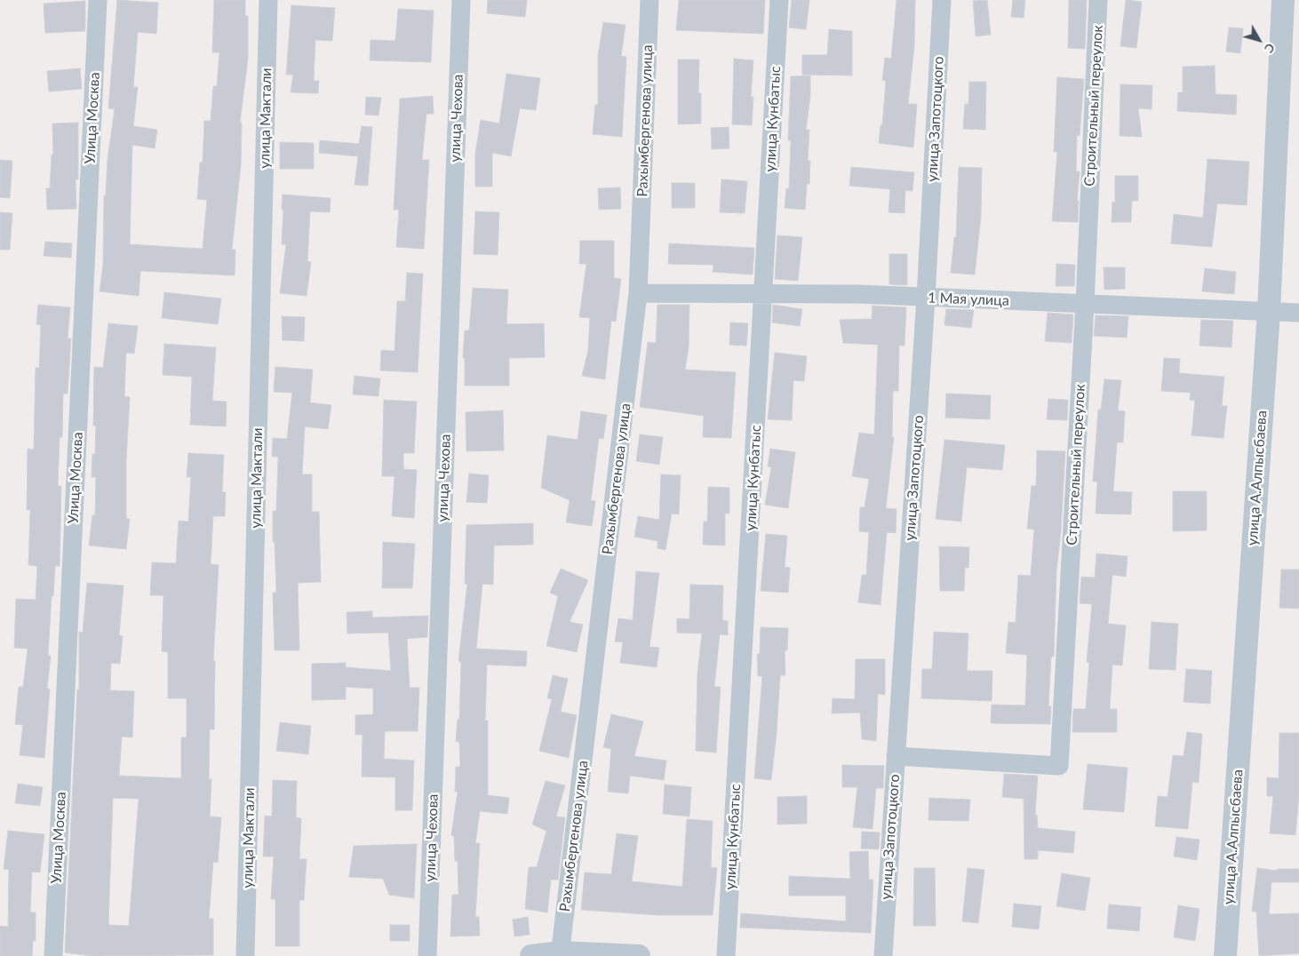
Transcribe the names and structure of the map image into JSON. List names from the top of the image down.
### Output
{
  "streets": {
    "street": [
      "Строительный переулок",
      "Улица Москва",
      "улица Мактали",
      "улица Чехова",
      "улица Кунбатыс",
      "улица Запотоцкого",
      "Рахымбергенова улица",
      "1 Мая улица",
      "улица А.Алпысбаева"
    ]
  },
  "crossings": [
    ["Строительный переулок", "улица Запотоцкого"],
    ["Строительный переулок", "1 Мая улица"],
    ["улица Кунбатыс", "1 Мая улица"],
    ["улица Запотоцкого", "1 Мая улица"],
    ["Рахымбергенова улица", "1 Мая улица"],
    ["1 Мая улица", "улица А.Алпысбаева"]
  ],
  "north": "bottom right"
}
